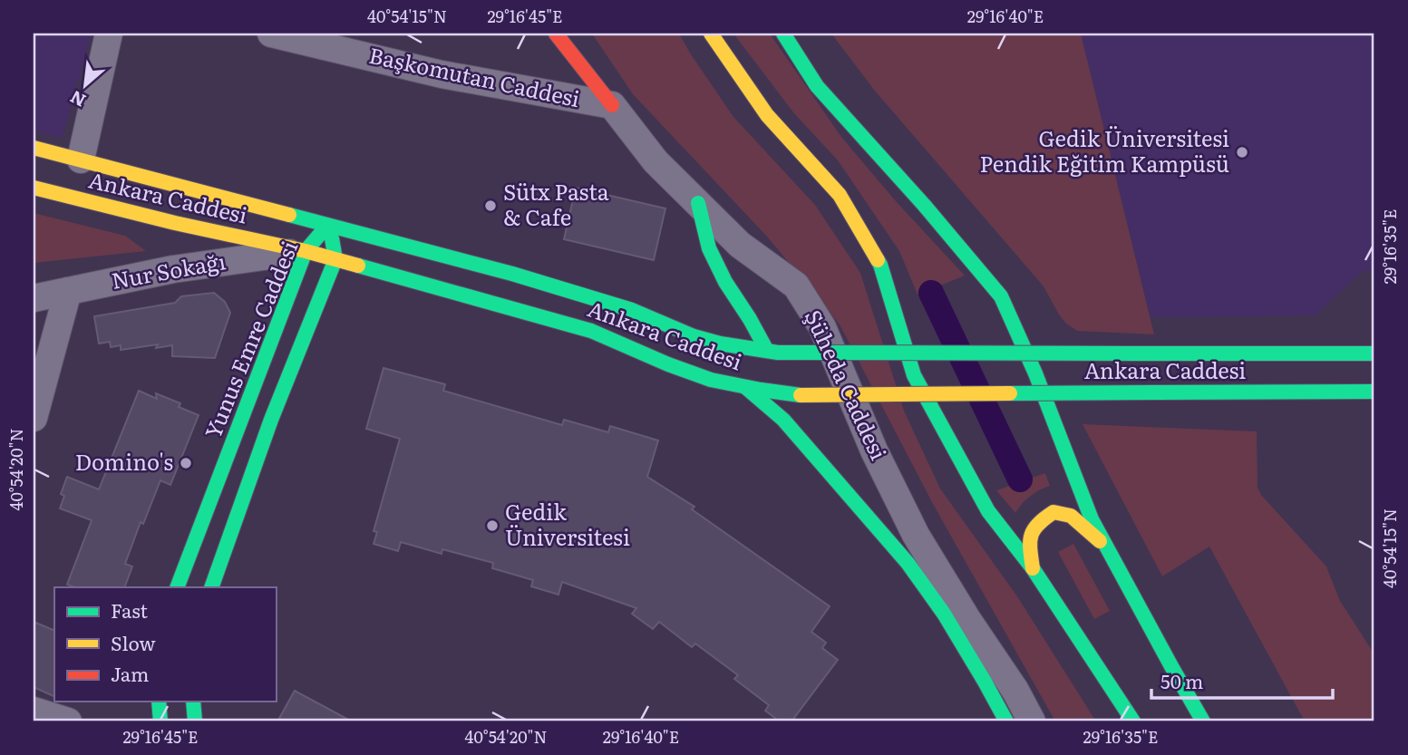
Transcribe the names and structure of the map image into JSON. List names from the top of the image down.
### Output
{
  "streets": {
    "main road": ["Ankara Caddesi", "Yunus Emre Caddesi", "Şüheda Caddesi"],
    "street": ["Başkomutan Caddesi", "Nur Sokağı"]
  },
  "crossings": [
    ["Başkomutan Caddesi", "Şüheda Caddesi"],
    ["Ankara Caddesi", "Nur Sokağı"],
    ["Ankara Caddesi", "Yunus Emre Caddesi"],
    ["Nur Sokağı", "Yunus Emre Caddesi"]
  ],
  "places": [
    "Gedik Üniversitesi Pendik Eğitim Kampüsü",
    "Sütx Pasta & Cafe",
    "Domino's",
    "Gedik Üniversitesi"
  ],
  "legend": ["Fast", "Slow", "Jam"],
  "scale_bar": "50 m",
  "north": "bottom left",
  "coordinates": [
    "40°54'15\"N",
    "29°16'45\"E",
    "29°16'40\"E",
    "29°16'35\"E",
    "40°54'20\"N"
  ]
}
